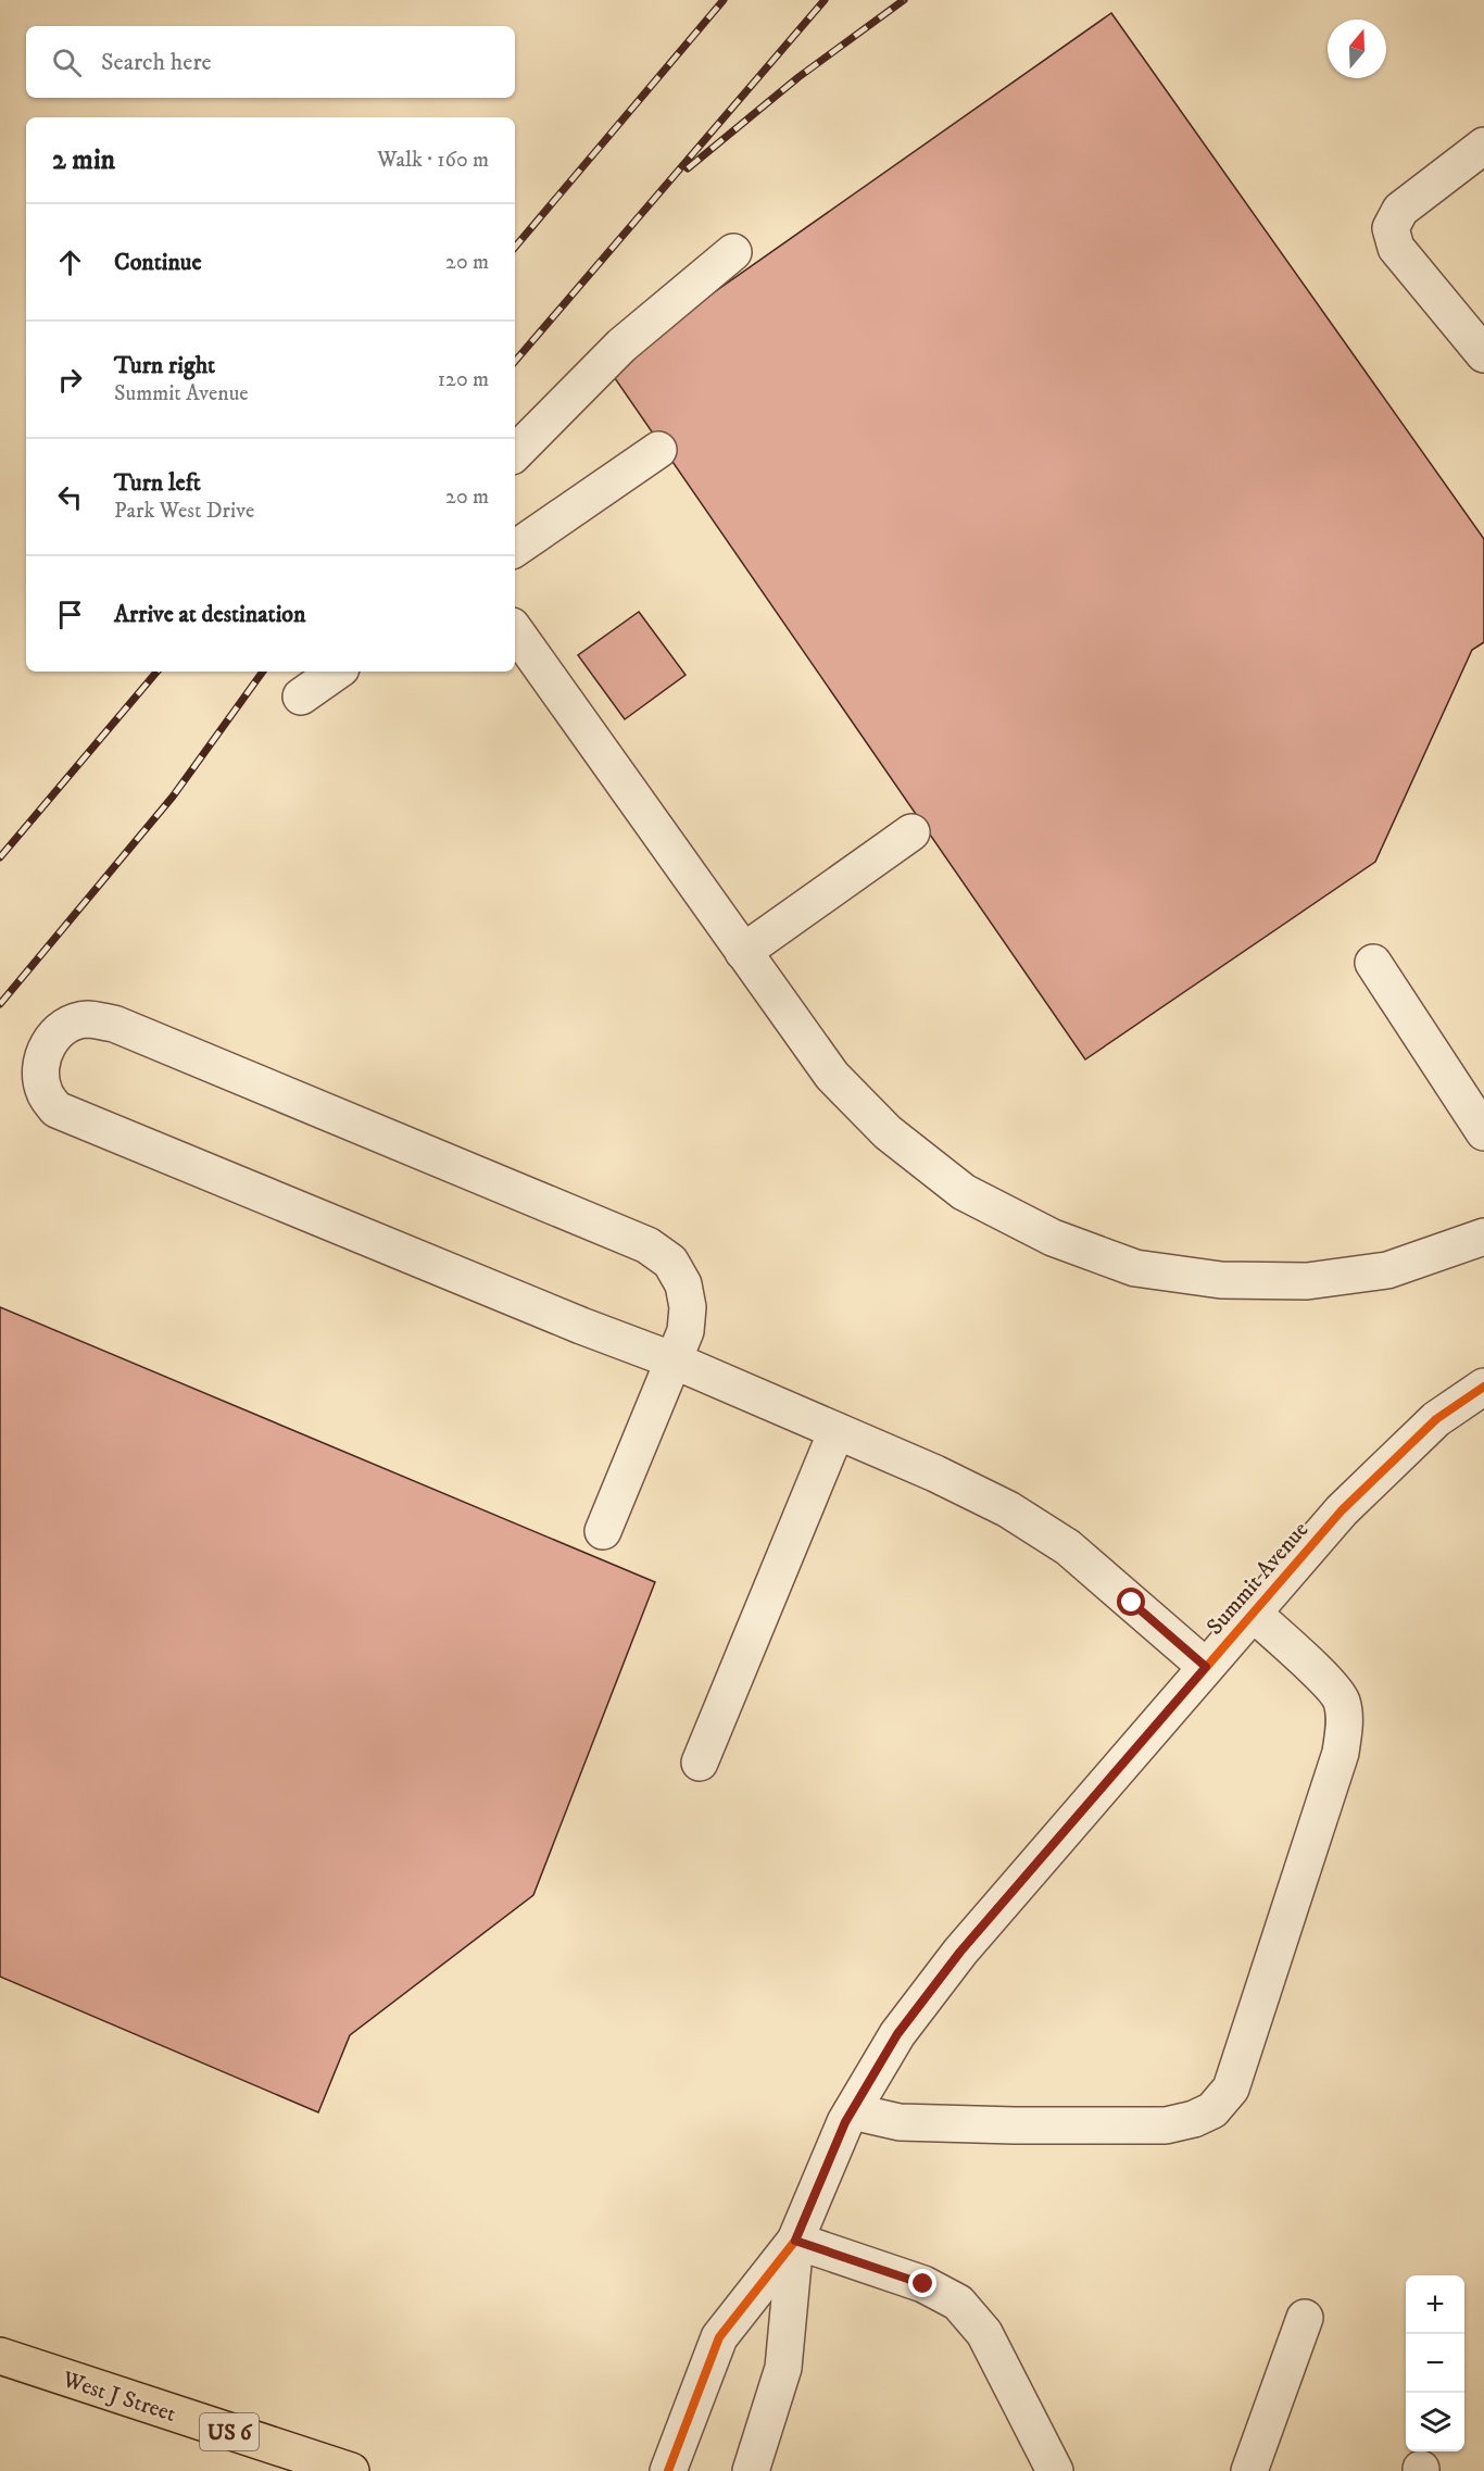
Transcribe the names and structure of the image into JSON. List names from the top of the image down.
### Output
{
  "streets": {
    "highway": ["West J Street", "US 6"],
    "street": ["Summit Avenue"]
  },
  "north": "top",
  "page": {
    "search": "Search here",
    "heading": ["2 min", "Walk · 160 m"],
    "list": [
      ["Continue", "20 m"],
      ["Turn right", "Summit Avenue", "120 m"],
      ["Turn left", "Park West Drive", "20 m"],
      "Arrive at destination"
    ],
    "map_buttons": ["+", "−"]
  }
}
